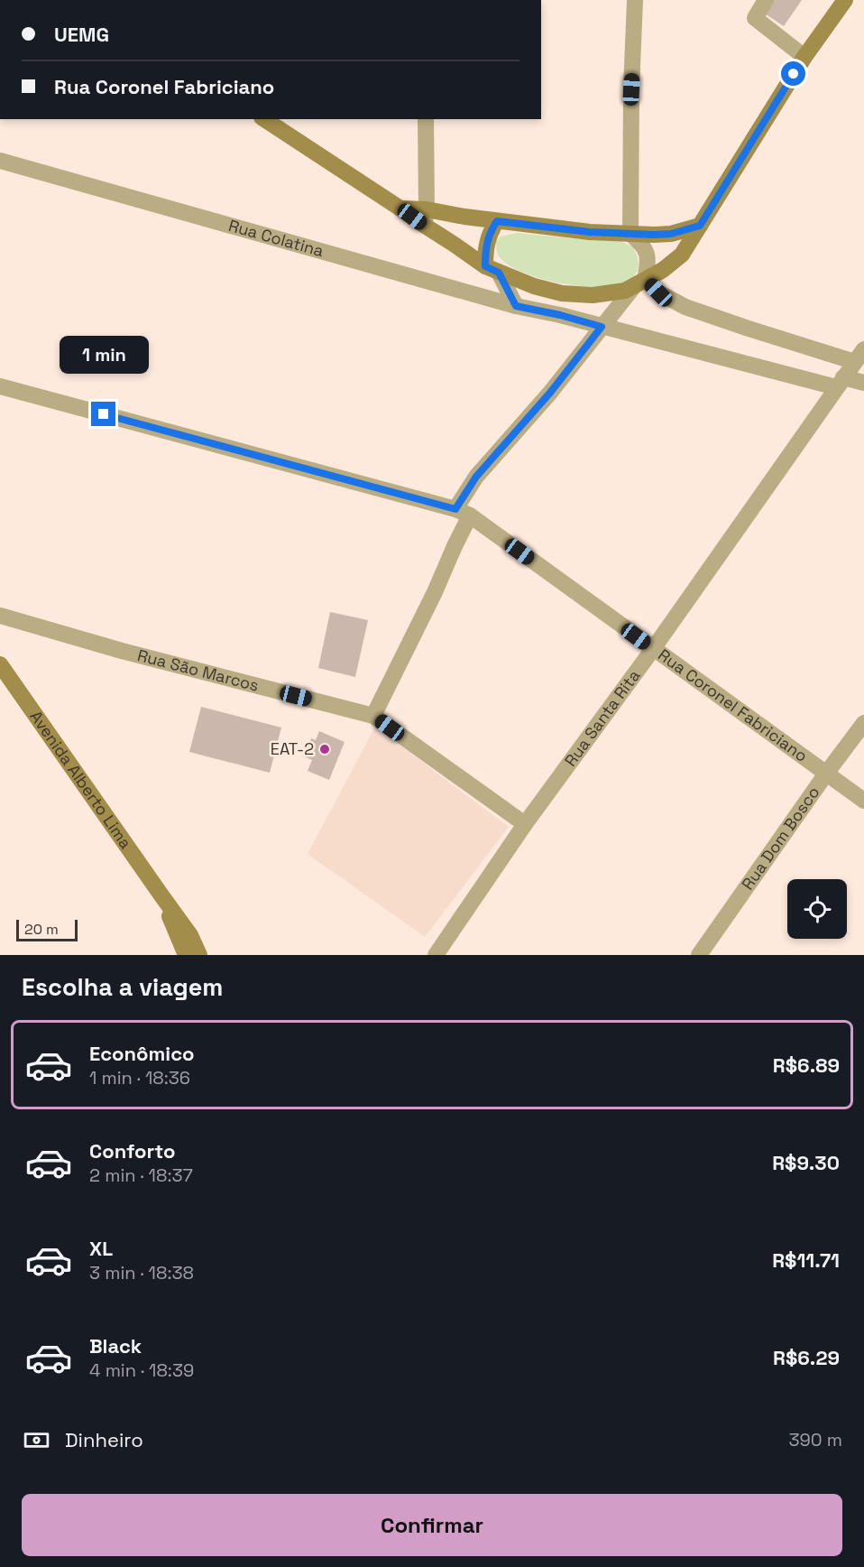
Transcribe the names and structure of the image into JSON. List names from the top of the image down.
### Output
{
  "streets": {
    "street": [
      "Rua Colatina",
      "Rua São Marcos",
      "Rua Coronel Fabriciano",
      "Rua Santa Rita",
      "Avenida Alberto Lima",
      "Rua Dom Bosco"
    ]
  },
  "crossings": [
    ["Rua Colatina", "Rua Santa Rita"],
    ["Rua São Marcos", "Rua Santa Rita"],
    ["Rua Coronel Fabriciano", "Rua Santa Rita"],
    ["Rua Coronel Fabriciano", "Rua Dom Bosco"]
  ],
  "places": ["EAT-2"],
  "scale_bar": "20 m",
  "page": {
    "banner": ["UEMG", "Rua Coronel Fabriciano"],
    "bubble": "1 min",
    "scale": "20 m",
    "heading": "Escolha a viagem",
    "list": [
      {
        "name": "Econômico",
        "note": "1 min · 18:36",
        "value": "R$6.89"
      },
      {
        "name": "Conforto",
        "note": "2 min · 18:37",
        "value": "R$9.30"
      },
      {
        "name": "XL",
        "note": "3 min · 18:38",
        "value": "R$11.71"
      },
      {
        "name": "Black",
        "note": "4 min · 18:39",
        "value": "R$6.29"
      }
    ],
    "pay": ["Dinheiro", "390 m"],
    "buttons": "Confirmar"
  }
}
